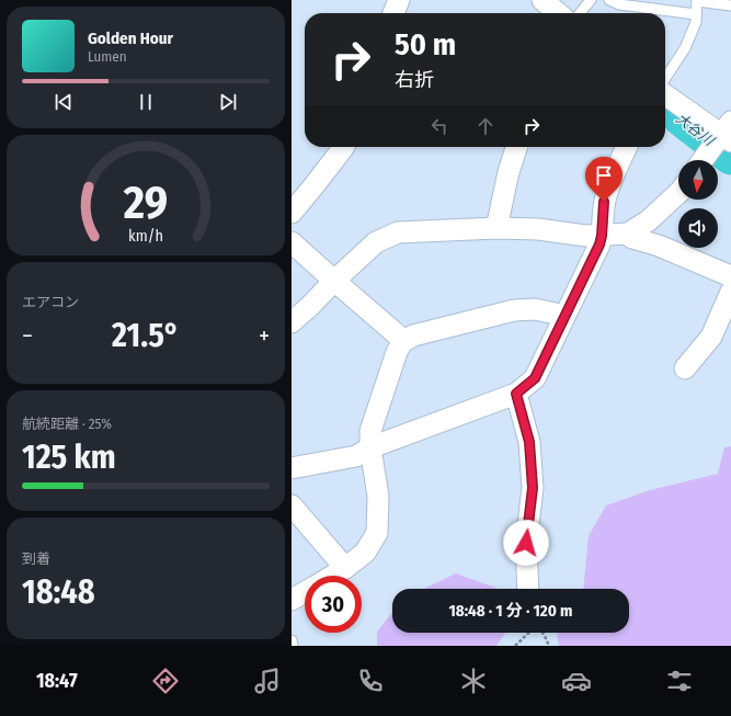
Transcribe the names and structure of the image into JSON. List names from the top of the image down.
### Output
{
  "water": ["大谷川"],
  "north": "bottom",
  "page": {
    "turn": ["50 m", "右折"],
    "song": ["Golden Hour", "Lumen"],
    "tile": [
      "エアコン",
      ["航続距離 · 25%", "125 km"],
      ["到着", "18:48"]
    ],
    "heat": ["−", "21.5°", "+"],
    "limit": "30",
    "trip": "18:48 · 1 分 · 120 m",
    "tabs": "18:47",
    "gauge": ["29", "km/h"]
  }
}
